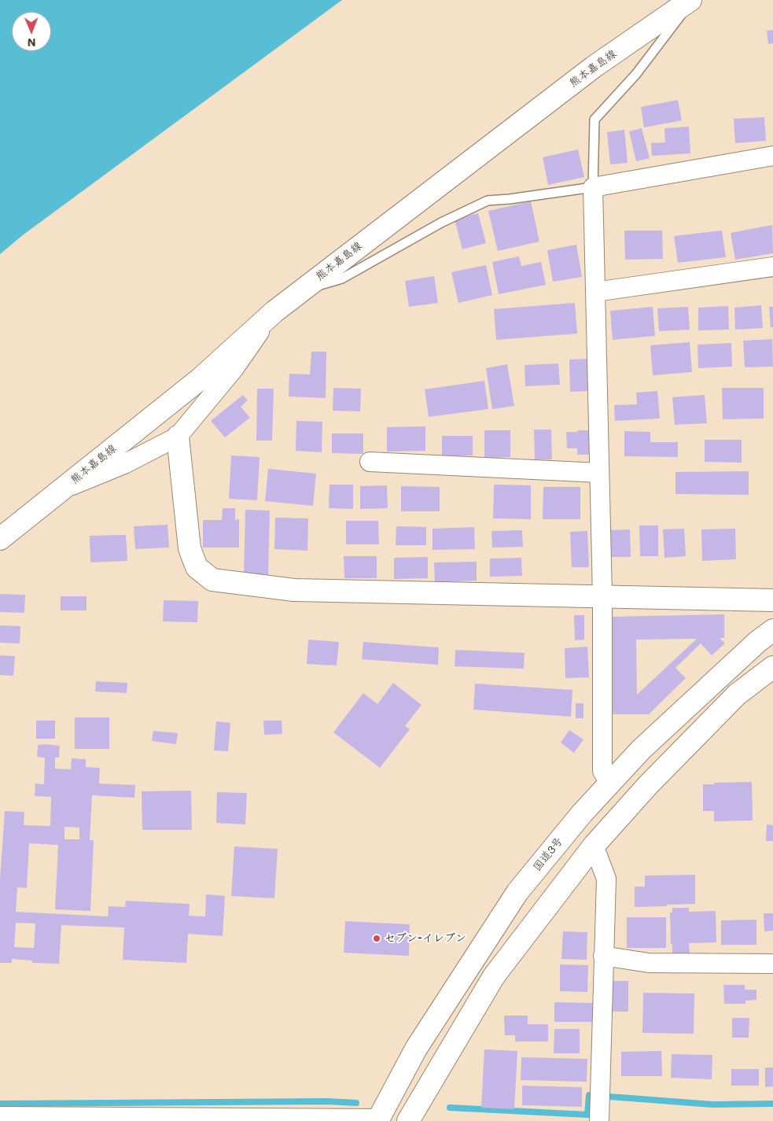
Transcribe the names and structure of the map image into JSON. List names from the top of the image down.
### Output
{
  "streets": {
    "main road": ["熊本嘉島線", "国道3号"]
  },
  "places": ["セブン-イレブン"],
  "north": "bottom"
}
